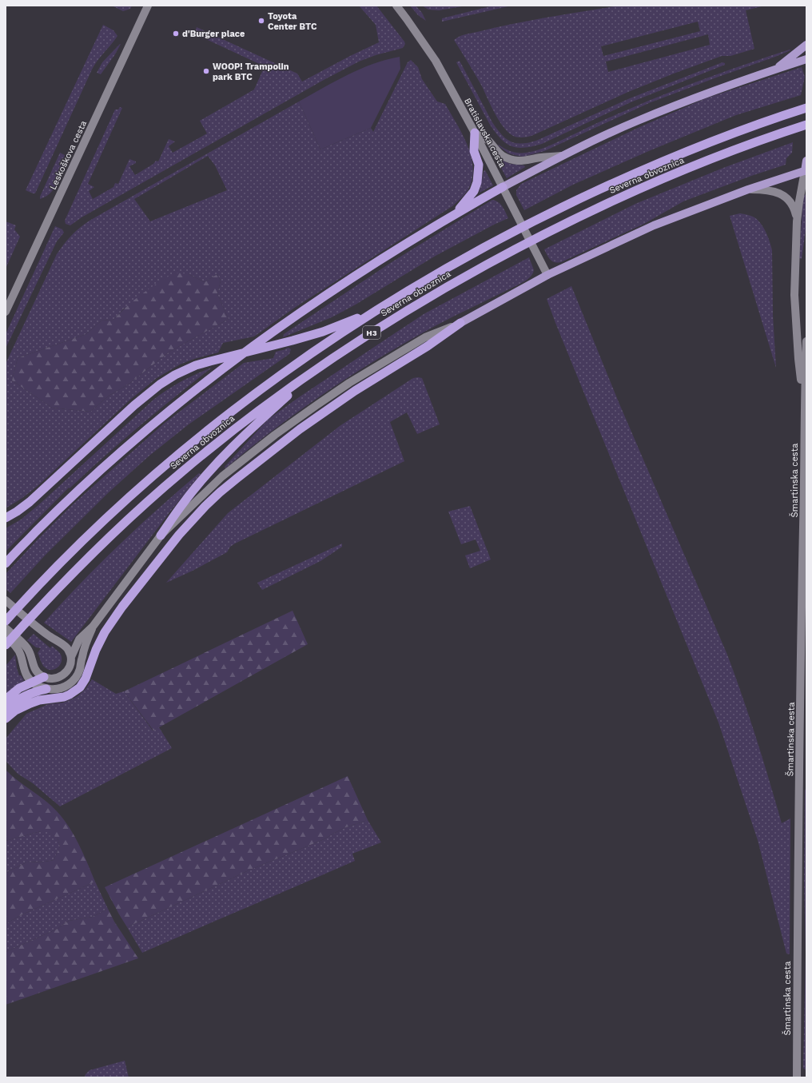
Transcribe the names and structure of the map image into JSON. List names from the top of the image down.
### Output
{
  "streets": {
    "highway": ["Severna obvoznica", "H3"],
    "main road": ["Bratislavska cesta", "Leskoškova cesta", "Šmartinska cesta"]
  },
  "places": ["Toyota Center BTC", "d'Burger place", "WOOP! Trampolin park BTC"]
}
